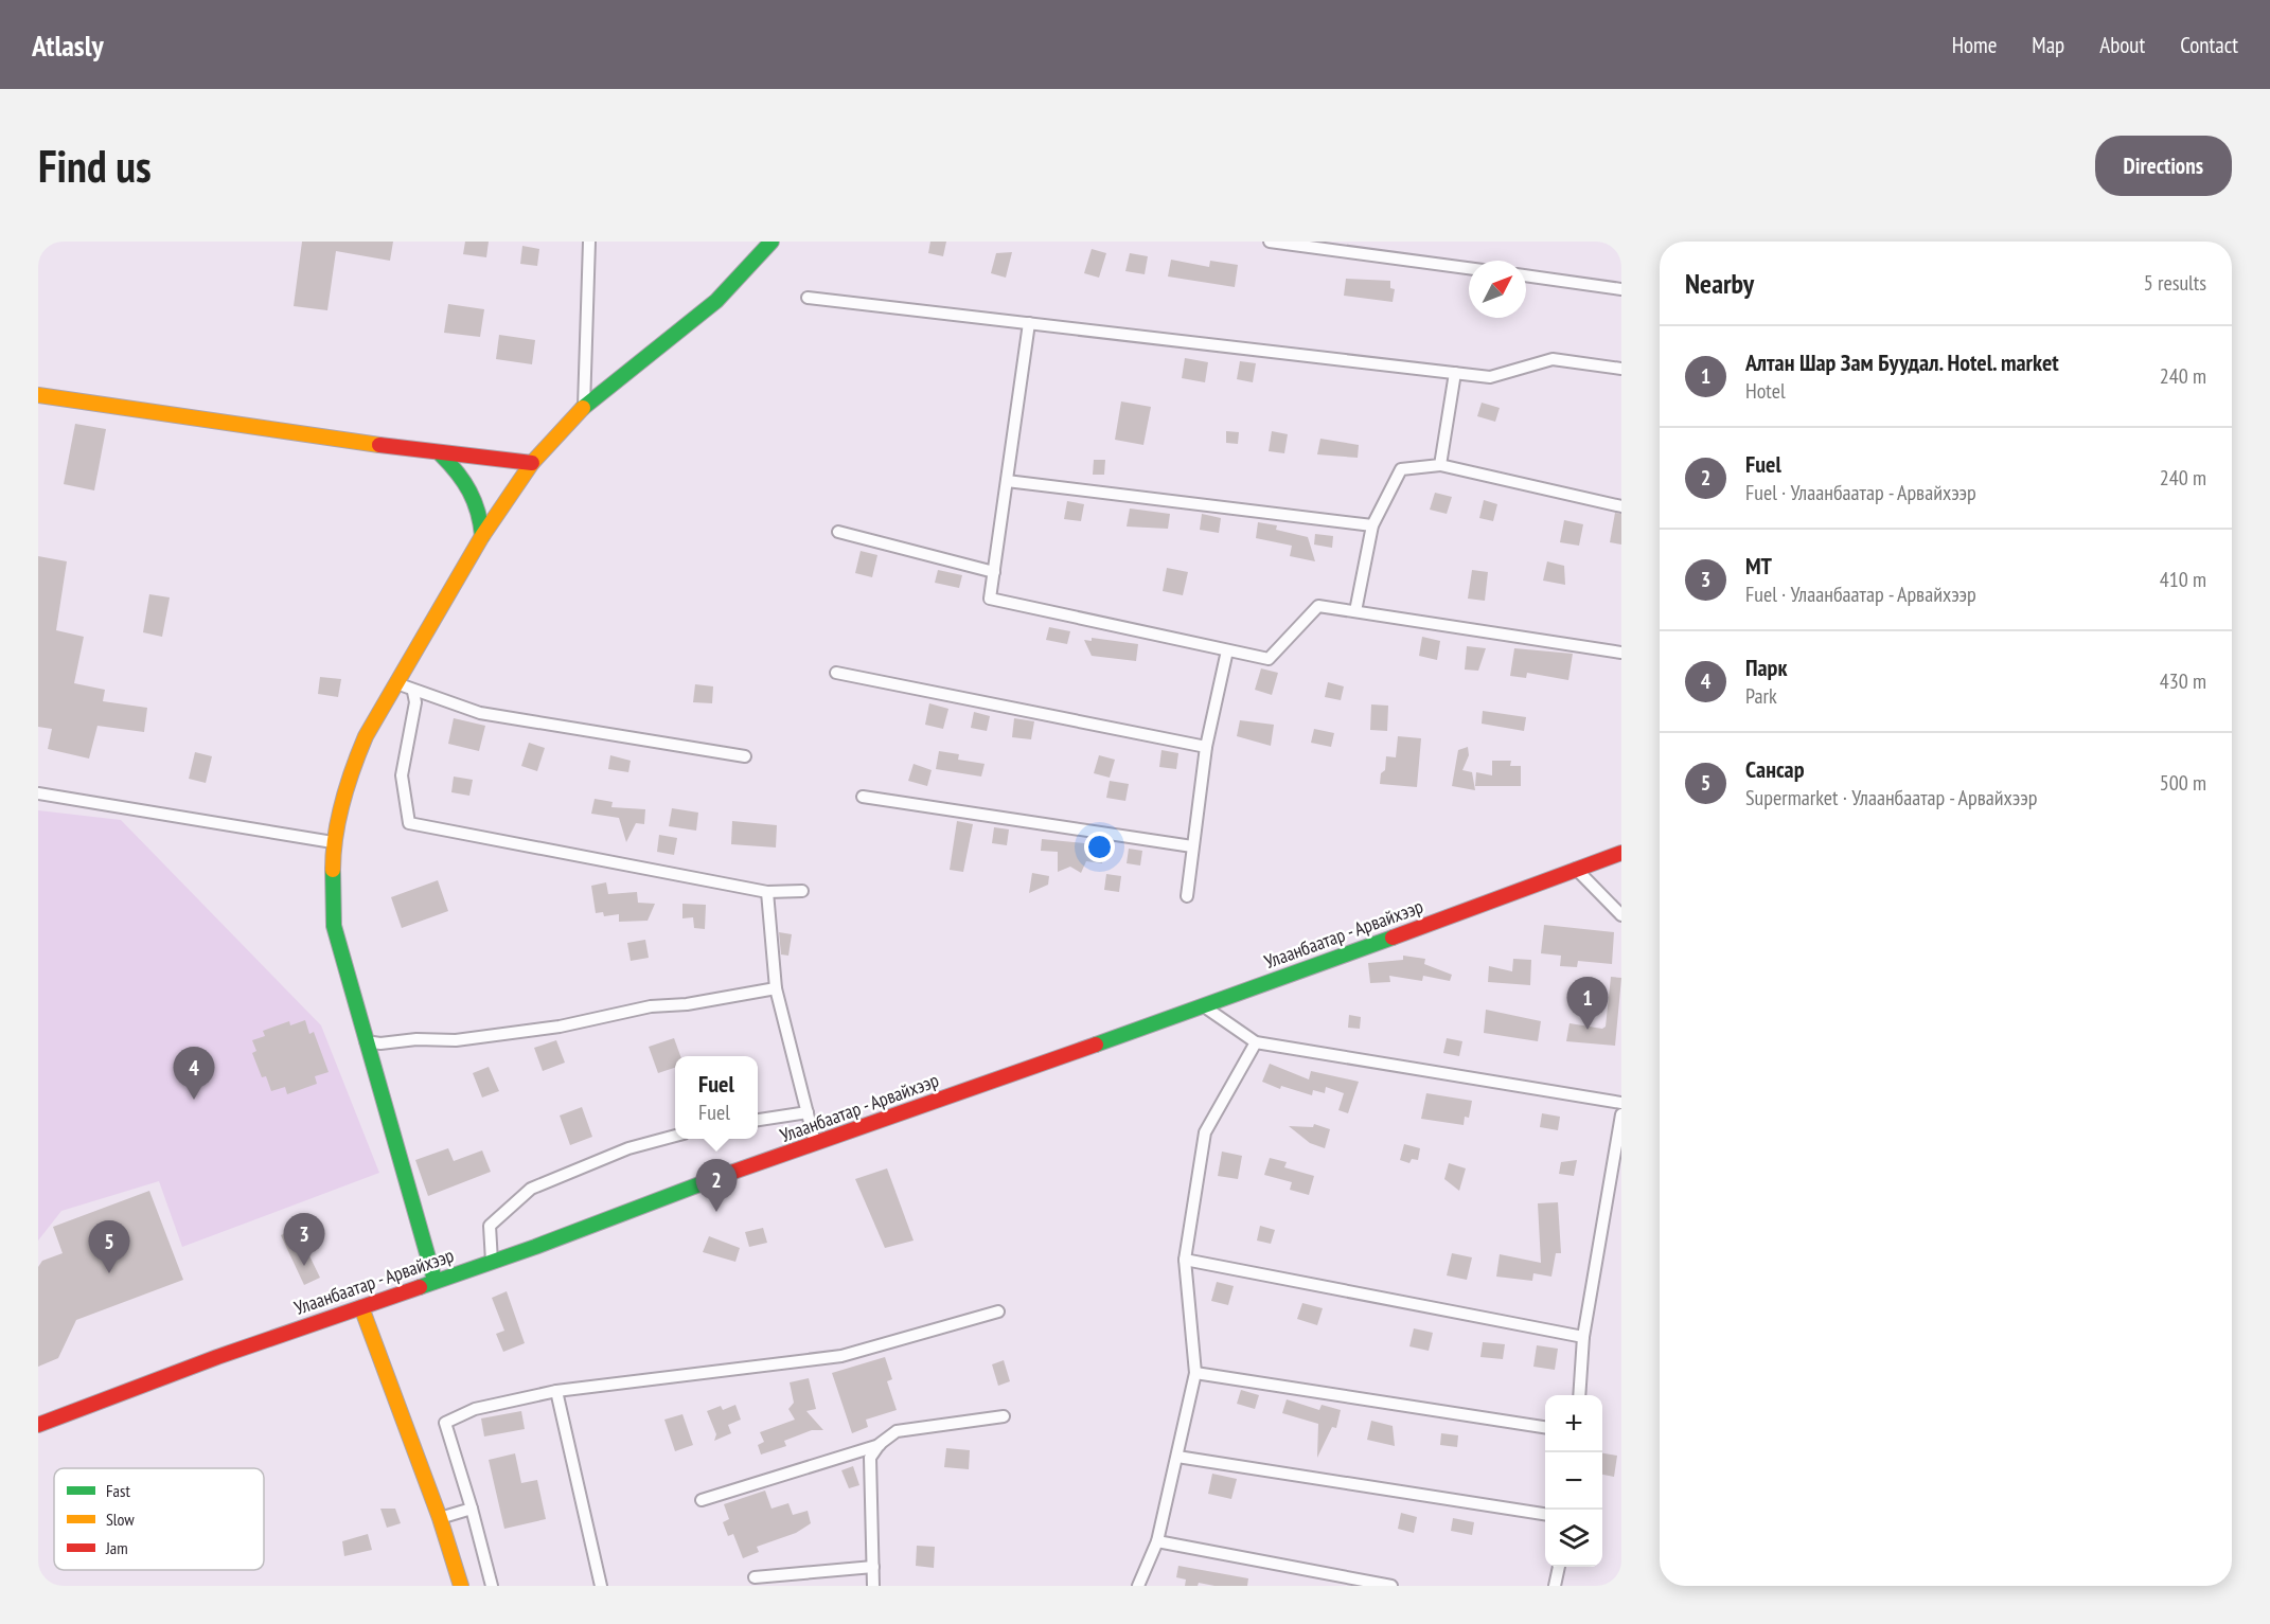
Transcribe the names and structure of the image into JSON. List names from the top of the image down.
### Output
{
  "streets": {
    "main road": ["Улаанбаатар - Арвайхээр"]
  },
  "legend": ["Fast", "Slow", "Jam"],
  "north": "top right",
  "page": {
    "header": "Atlasly",
    "nav": [
      "Home",
      "Map",
      "About",
      "Contact"
    ],
    "buttons": "Directions",
    "title": "Find us",
    "heading": ["Nearby", "5 results"],
    "list": [
      {
        "mark": "1",
        "name": "Алтан Шар Зам Буудал. Hotel. market",
        "note": "Hotel",
        "value": "240 m"
      },
      {
        "mark": "2",
        "name": "Fuel",
        "note": "Fuel · Улаанбаатар - Арвайхээр",
        "value": "240 m"
      },
      {
        "mark": "3",
        "name": "МТ",
        "note": "Fuel · Улаанбаатар - Арвайхээр",
        "value": "410 m"
      },
      {
        "mark": "4",
        "name": "Парк",
        "note": "Park",
        "value": "430 m"
      },
      {
        "mark": "5",
        "name": "Сансар",
        "note": "Supermarket · Улаанбаатар - Арвайхээр",
        "value": "500 m"
      }
    ],
    "pins": [
      "1",
      "4",
      "2",
      "3",
      "5"
    ],
    "popup": ["Fuel", "Fuel"],
    "map_buttons": ["+", "−"]
  }
}
